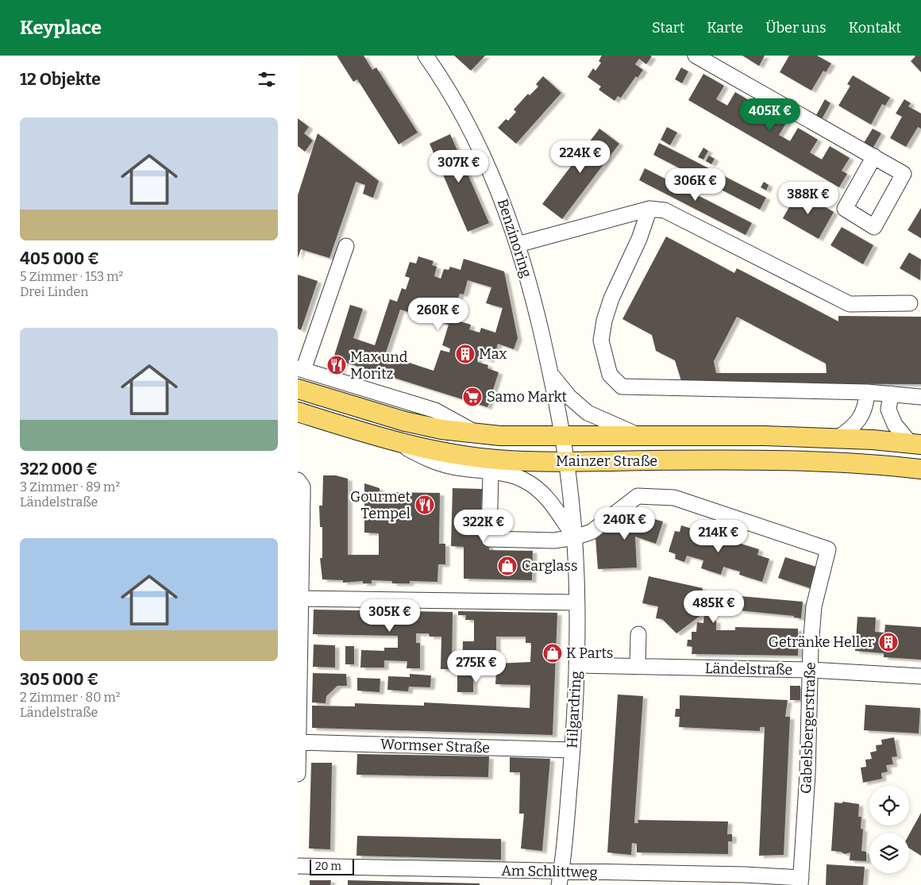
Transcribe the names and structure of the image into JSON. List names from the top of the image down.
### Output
{
  "streets": {
    "main road": ["Mainzer Straße"],
    "street": [
      "Benzinoring",
      "Ländelstraße",
      "Hilgardring",
      "Gabelsbergerstraße",
      "Wormser Straße",
      "Am Schlittweg"
    ]
  },
  "crossings": [
    ["Benzinoring", "Mainzer Straße"],
    ["Benzinoring", "Hilgardring"],
    ["Mainzer Straße", "Hilgardring"],
    ["Ländelstraße", "Hilgardring"],
    ["Ländelstraße", "Gabelsbergerstraße"],
    ["Hilgardring", "Gabelsbergerstraße"],
    ["Hilgardring", "Wormser Straße"],
    ["Hilgardring", "Am Schlittweg"],
    ["Gabelsbergerstraße", "Am Schlittweg"]
  ],
  "places": {
    "building": ["Max", "Getränke Heller"],
    "restaurant": ["Max und Moritz", "Gourmet Tempel"],
    "supermarket": ["Samo Markt"],
    "shop": ["Carglass", "K Parts"]
  },
  "scale_bar": "20 m",
  "page": {
    "header": "Keyplace",
    "nav": [
      "Start",
      "Karte",
      "Über uns",
      "Kontakt"
    ],
    "heading": "12 Objekte",
    "price": [
      "405K €",
      "224K €",
      "307K €",
      "306K €",
      "388K €",
      "260K €",
      "240K €",
      "322K €",
      "214K €",
      "485K €",
      "305K €",
      "275K €"
    ],
    "list": [
      {
        "name": "405 000 €",
        "note": "5 Zimmer · 153 m² · Drei Linden"
      },
      {
        "name": "322 000 €",
        "note": "3 Zimmer · 89 m² · Ländelstraße"
      },
      {
        "name": "305 000 €",
        "note": "2 Zimmer · 80 m² · Ländelstraße"
      }
    ],
    "scale": "20 m"
  }
}
